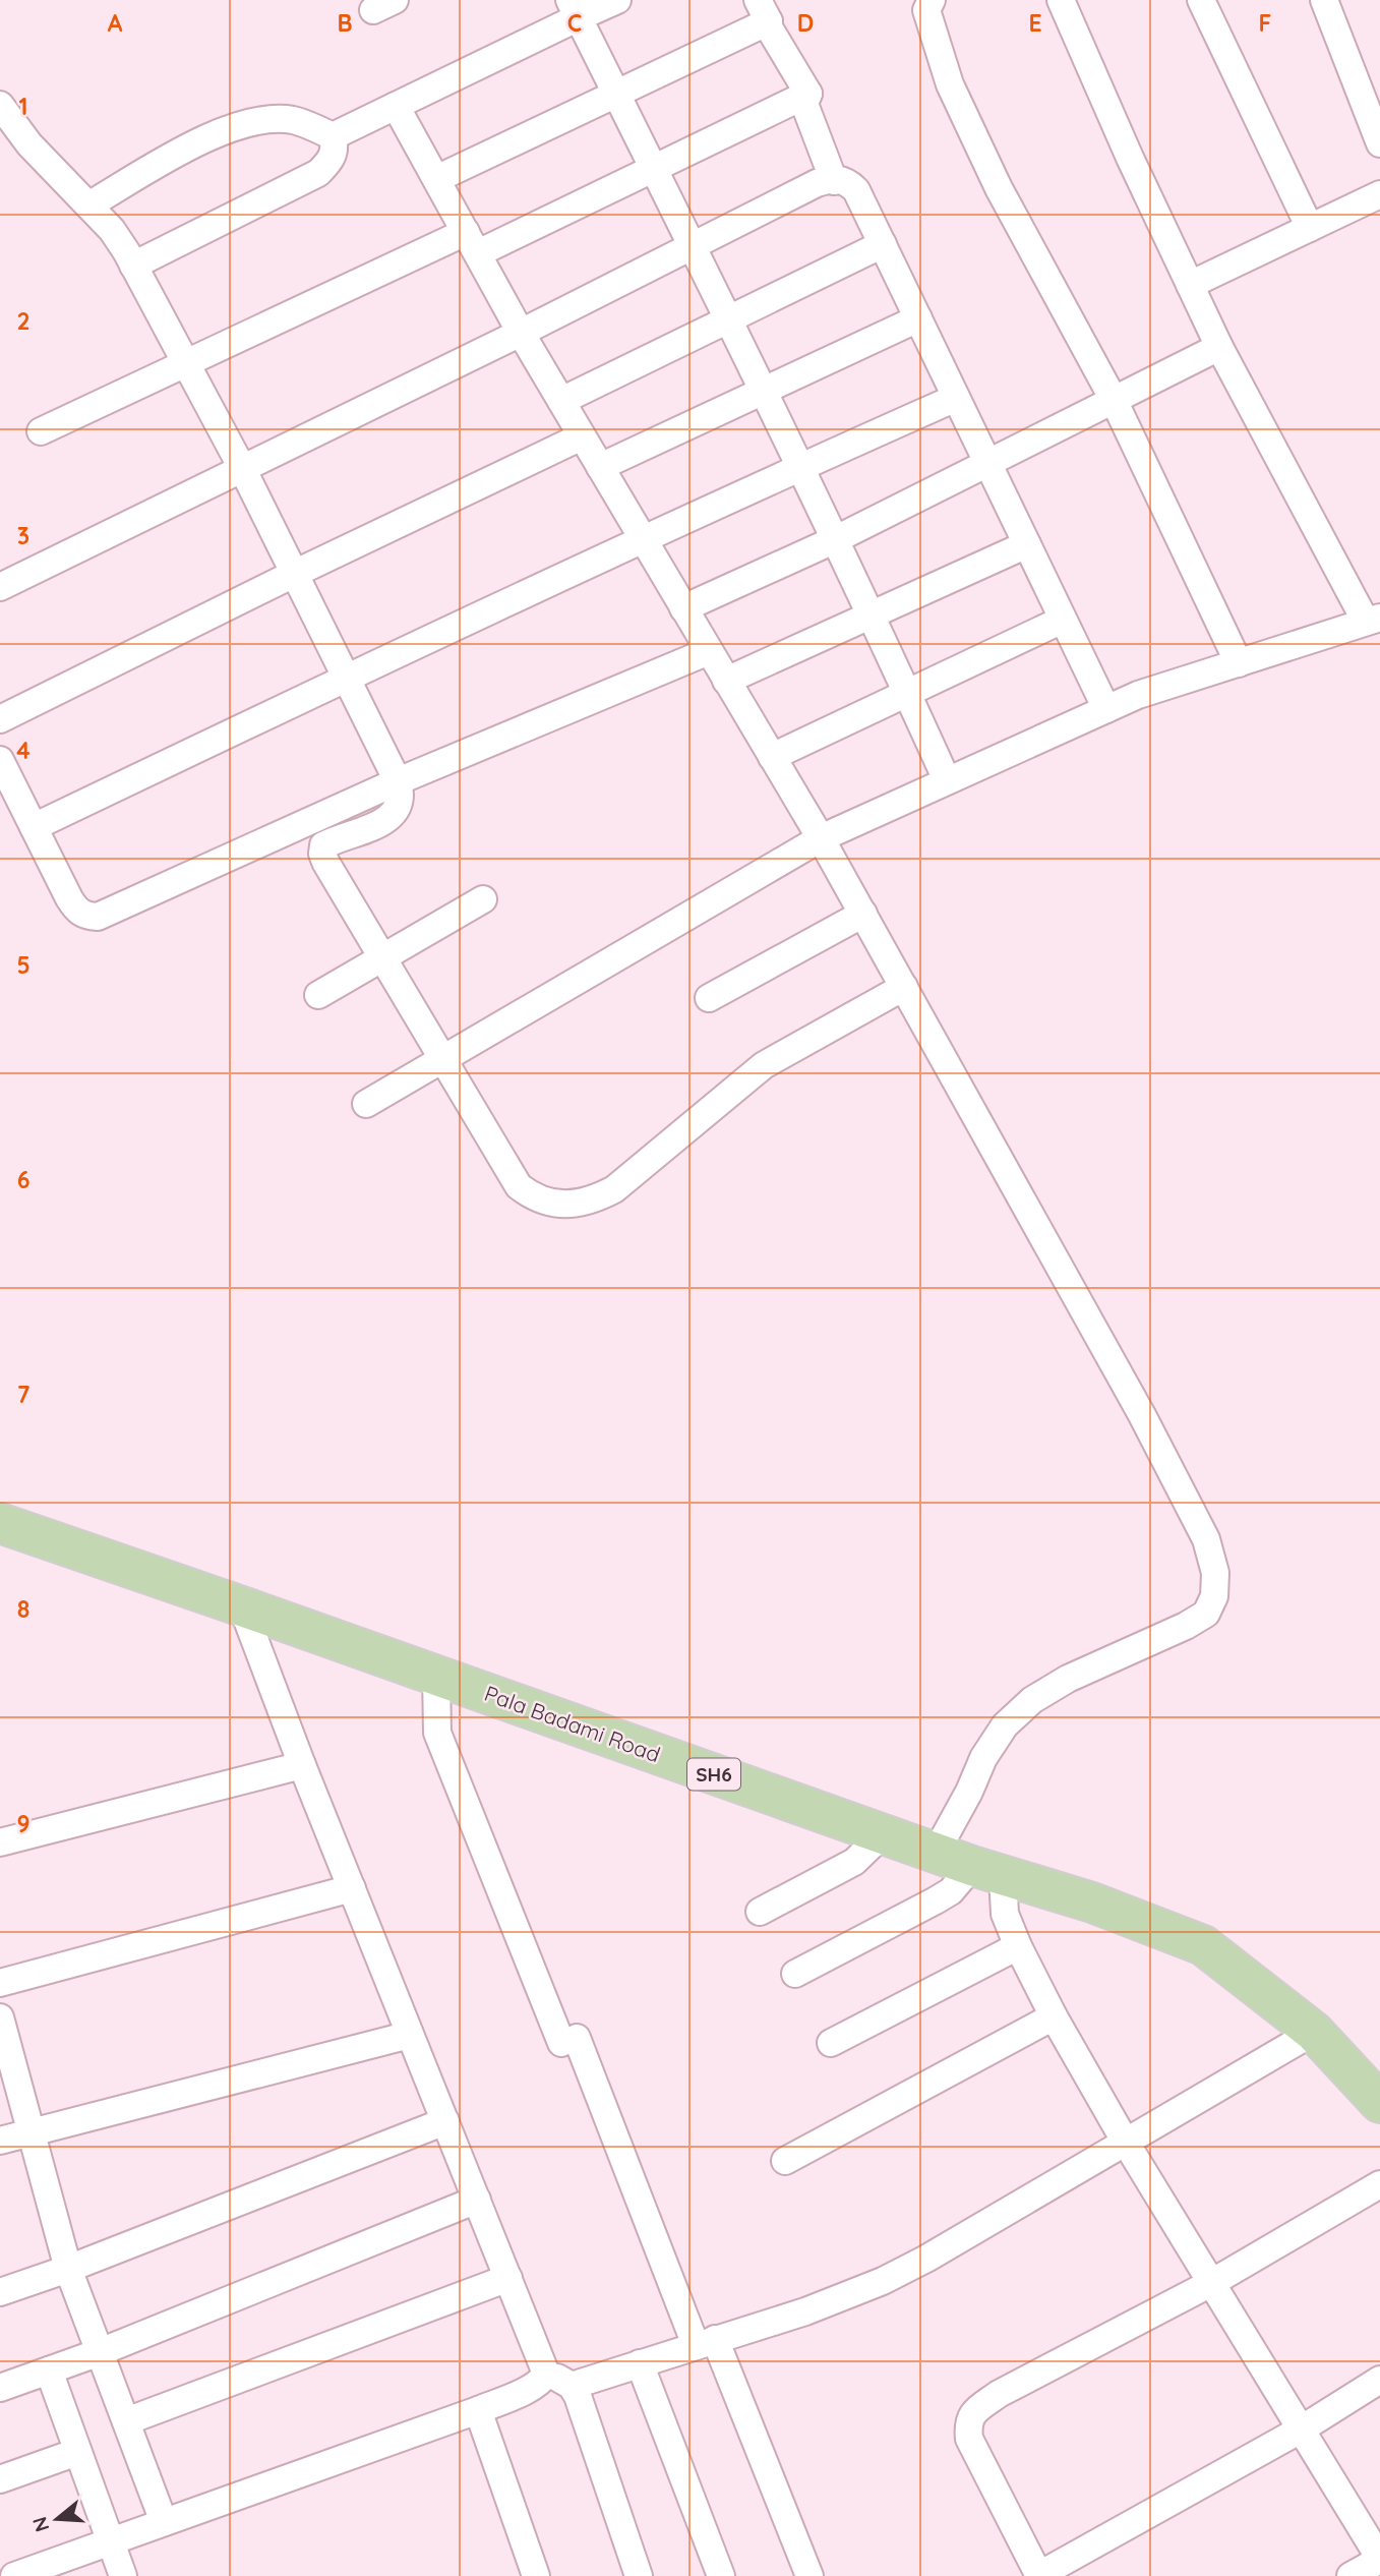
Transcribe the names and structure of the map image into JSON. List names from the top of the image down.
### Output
{
  "streets": {
    "main road": ["Pala Badami Road", "SH6"]
  },
  "north": "left",
  "grid": {
    "columns": [
      "A",
      "B",
      "C",
      "D",
      "E",
      "F"
    ],
    "rows": [
      "1",
      "2",
      "3",
      "4",
      "5",
      "6",
      "7",
      "8",
      "9"
    ]
  }
}
